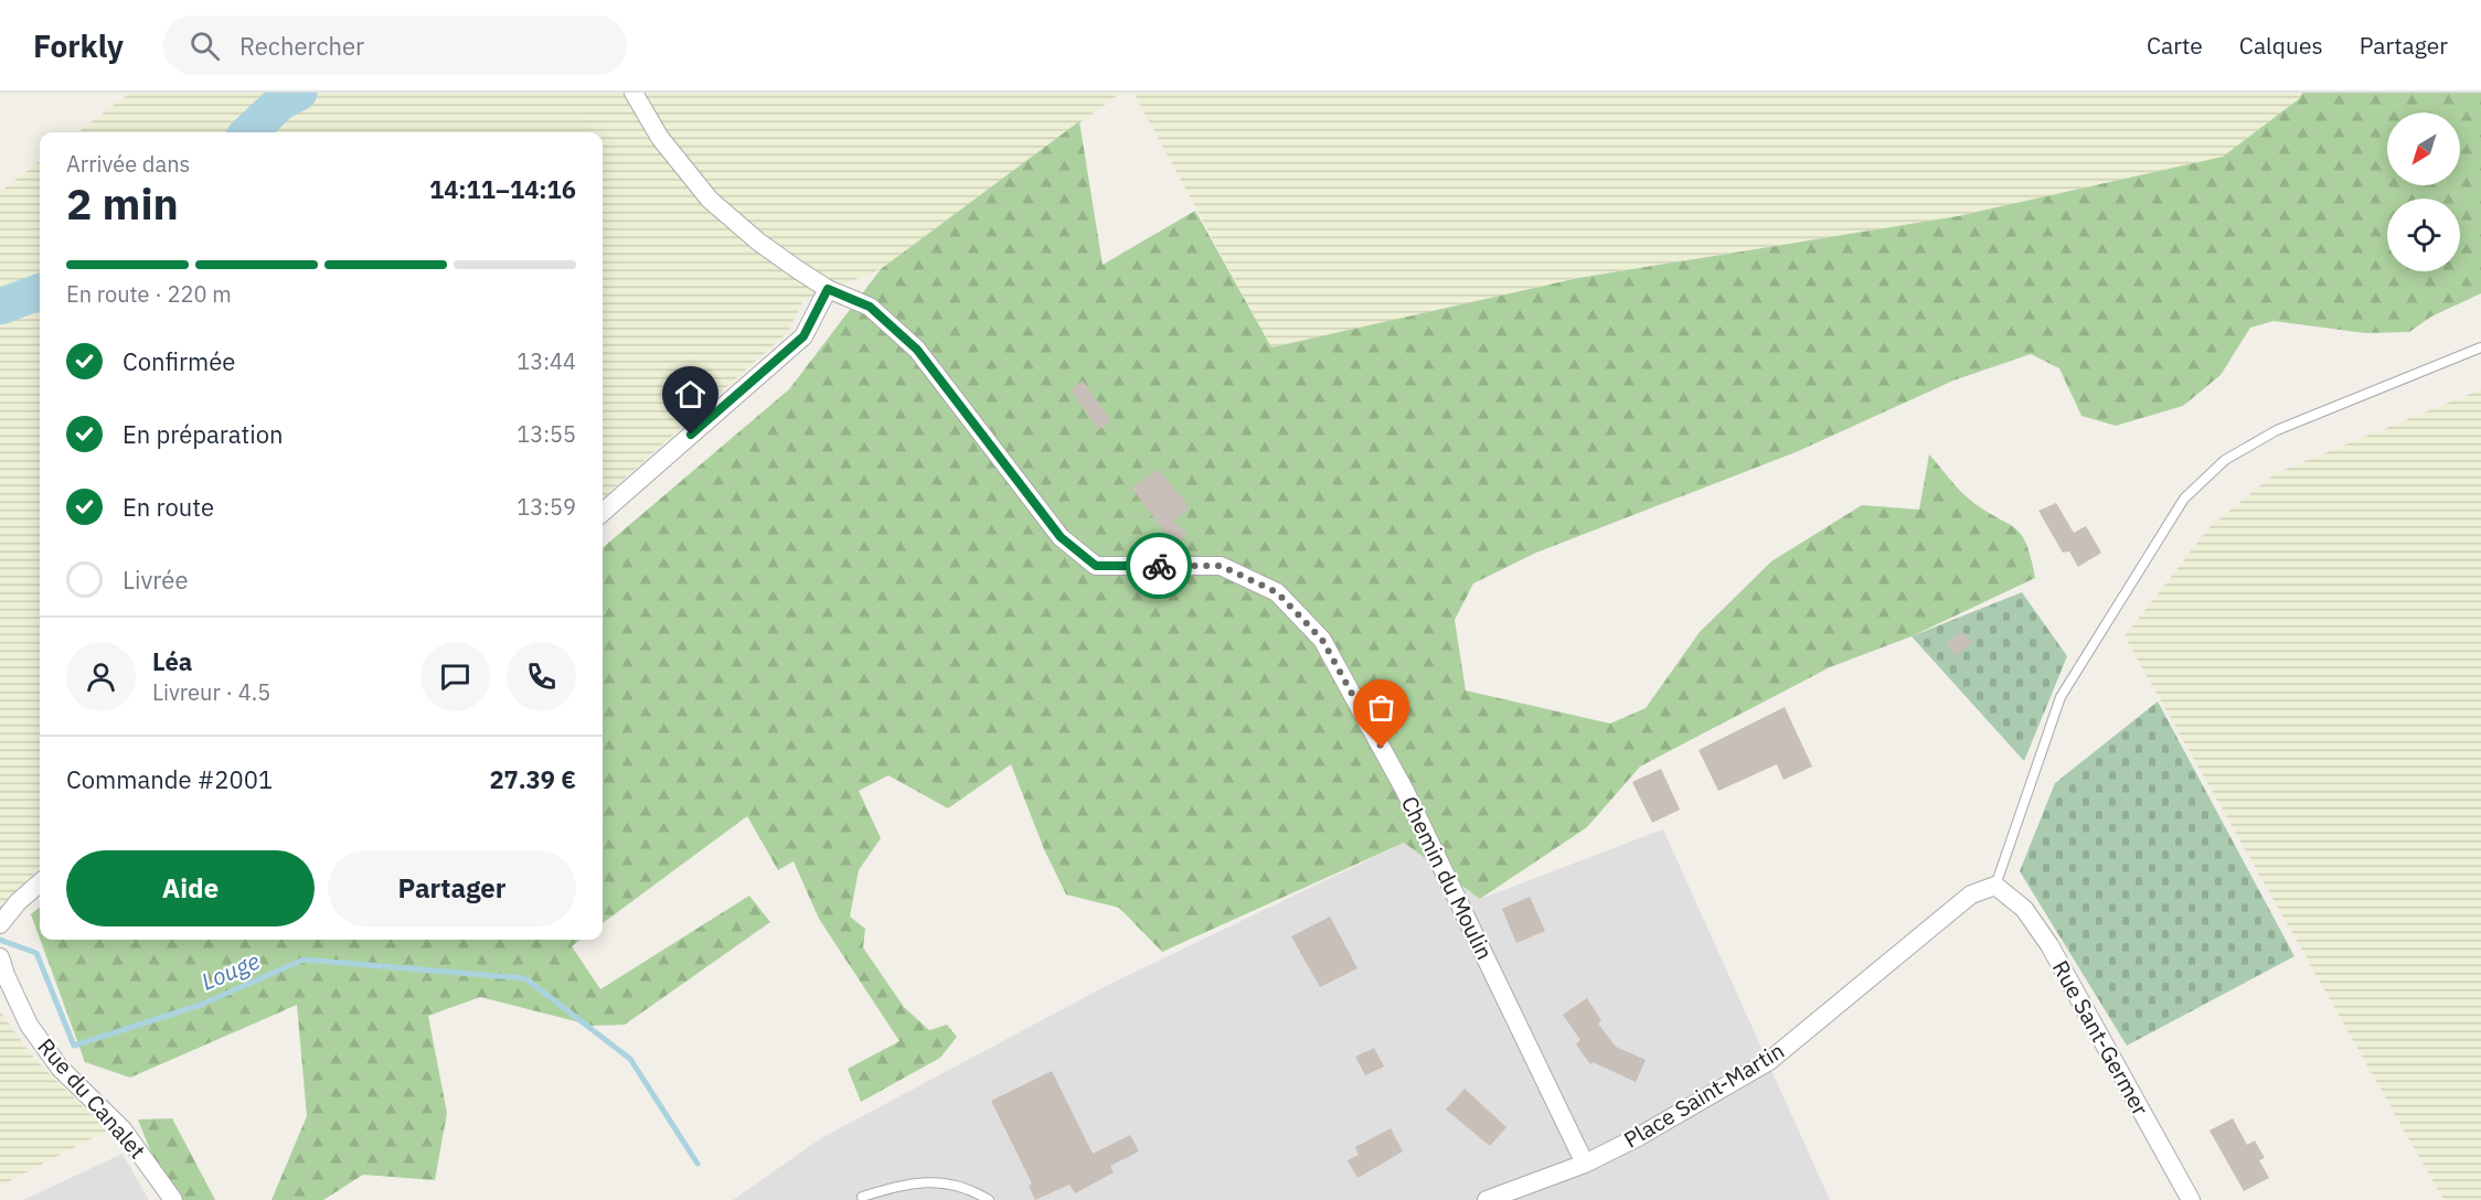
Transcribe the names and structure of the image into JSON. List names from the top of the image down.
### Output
{
  "streets": {
    "street": [
      "Chemin du Moulin",
      "Rue Sant-Germer",
      "Place Saint-Martin",
      "Rue du Canalet"
    ]
  },
  "crossings": [
    ["Chemin du Moulin", "Place Saint-Martin"],
    ["Rue Sant-Germer", "Place Saint-Martin"]
  ],
  "water": ["Louge"],
  "north": "bottom left",
  "page": {
    "header": "Forkly",
    "search": "Rechercher",
    "nav": ["Carte", "Calques", "Partager"],
    "heading": ["2 min", "Arrivée dans", "14:11–14:16"],
    "panel": [
      "Léa",
      "Livreur · 4.5",
      "Commande #2001",
      "27.39 €"
    ],
    "bar": "En route · 220 m",
    "list": [
      ["Confirmée", "13:44"],
      ["En préparation", "13:55"],
      ["En route", "13:59"],
      "Livrée"
    ],
    "buttons": ["Aide", "Partager"]
  }
}
